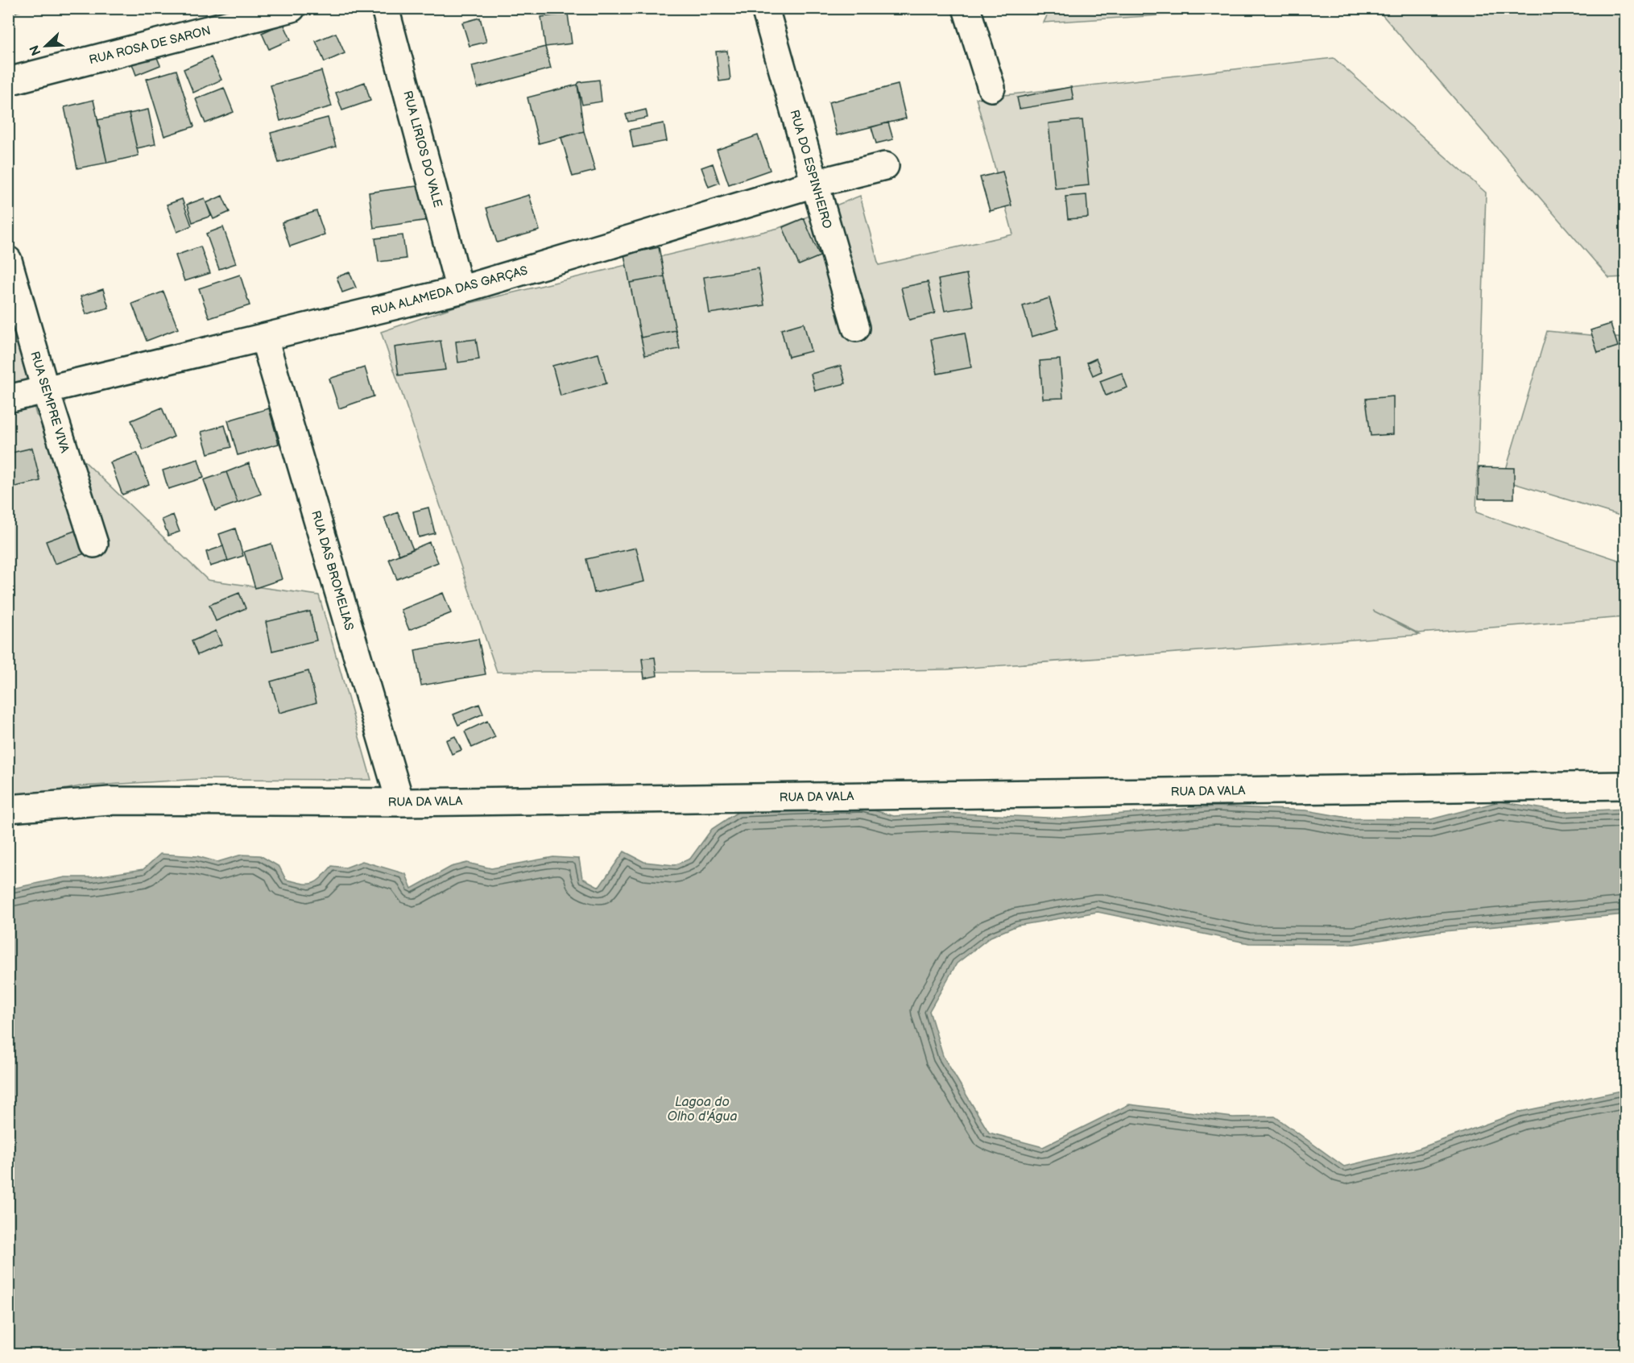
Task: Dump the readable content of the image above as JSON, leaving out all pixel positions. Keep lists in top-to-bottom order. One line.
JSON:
{"streets":{"street":["RUA ROSA DE SARON","RUA LIRIOS DO VALE","RUA DO ESPINHEIRO","RUA ALAMEDA DAS GARÇAS","RUA SEMPRE VIVA","RUA DAS BROMELIAS","RUA DA VALA"]},"crossings":[["RUA LIRIOS DO VALE","RUA ALAMEDA DAS GARÇAS"],["RUA DO ESPINHEIRO","RUA ALAMEDA DAS GARÇAS"],["RUA ALAMEDA DAS GARÇAS","RUA SEMPRE VIVA"],["RUA ALAMEDA DAS GARÇAS","RUA DAS BROMELIAS"],["RUA DAS BROMELIAS","RUA DA VALA"]],"water":["Lagoa do Olho d'Água"],"north":"bottom left"}
